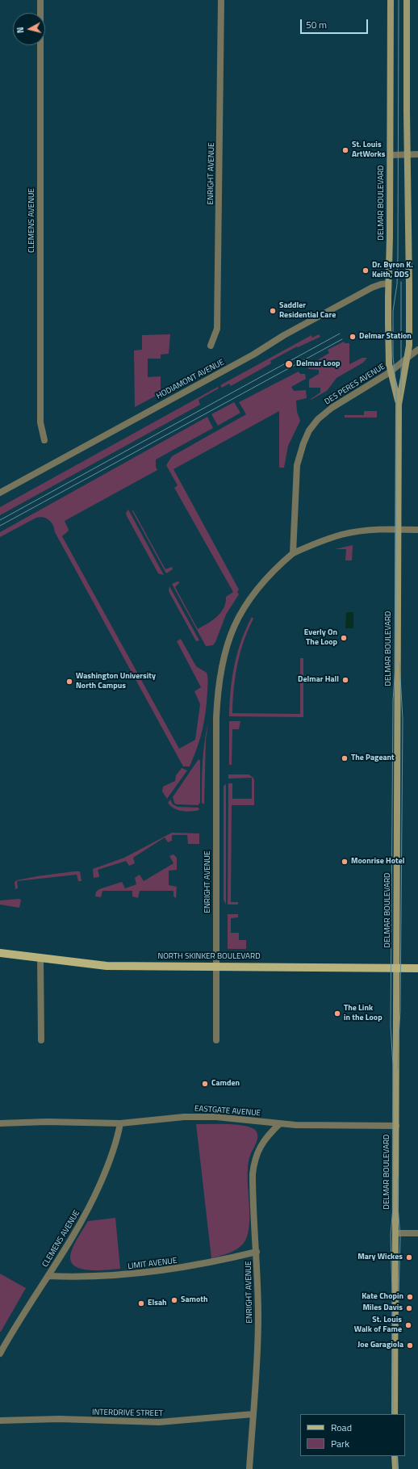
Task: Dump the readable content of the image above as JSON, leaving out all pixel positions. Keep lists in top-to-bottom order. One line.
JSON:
{"streets":{"main road":["DELMAR BOULEVARD","NORTH SKINKER BOULEVARD"],"street":["ENRIGHT AVENUE","CLEMENS AVENUE","HODIAMONT AVENUE","DES PERES AVENUE","EASTGATE AVENUE","LIMIT AVENUE","INTERDRIVE STREET"]},"crossings":[["ENRIGHT AVENUE","DES PERES AVENUE"],["ENRIGHT AVENUE","NORTH SKINKER BOULEVARD"],["ENRIGHT AVENUE","EASTGATE AVENUE"],["ENRIGHT AVENUE","LIMIT AVENUE"],["ENRIGHT AVENUE","INTERDRIVE STREET"],["DELMAR BOULEVARD","HODIAMONT AVENUE"],["DELMAR BOULEVARD","DES PERES AVENUE"],["DELMAR BOULEVARD","NORTH SKINKER BOULEVARD"],["DELMAR BOULEVARD","EASTGATE AVENUE"],["CLEMENS AVENUE","EASTGATE AVENUE"],["CLEMENS AVENUE","LIMIT AVENUE"]],"places":["St. Louis ArtWorks","Dr. Byron K. Keith, DDS","Saddler Residential Care","Delmar Station","Delmar Loop","Everly On The Loop","Delmar Hall","Washington University North Campus","The Pageant","Moonrise Hotel","The Link in the Loop","Camden","Mary Wickes","Kate Chopin","Samoth","Elsah","Miles Davis","St. Louis Walk of Fame","Joe Garagiola"],"legend":["Road","Park"],"scale_bar":"50 m","north":"left"}
